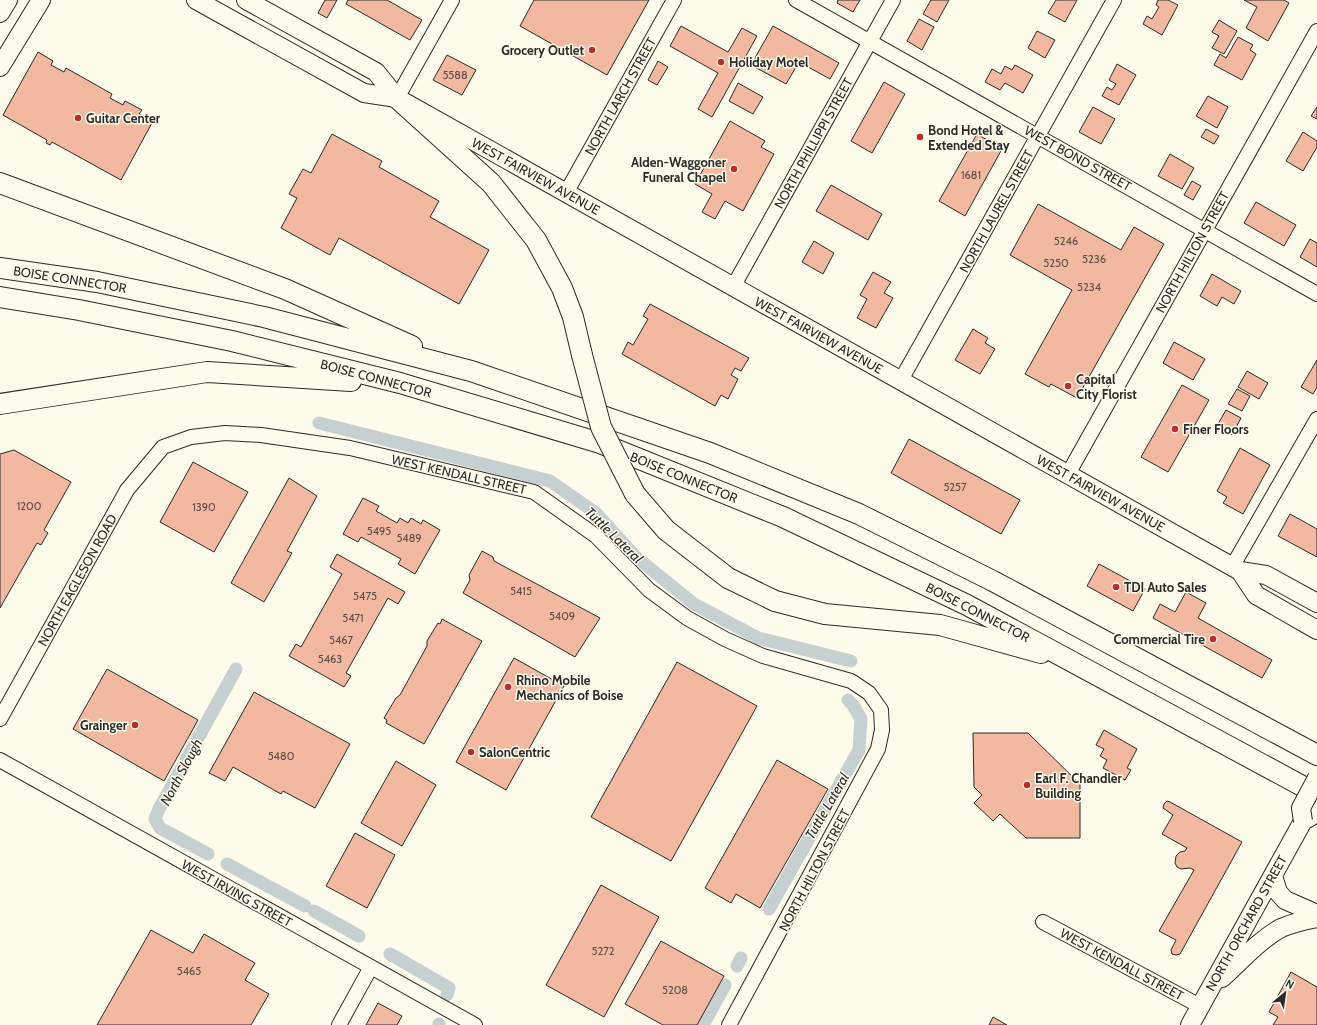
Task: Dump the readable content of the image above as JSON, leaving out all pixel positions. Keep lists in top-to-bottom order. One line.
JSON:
{"streets":{"highway":["BOISE CONNECTOR"],"main road":["WEST FAIRVIEW AVENUE","NORTH ORCHARD STREET"],"street":["NORTH LARCH STREET","NORTH PHILLIPPI STREET","WEST BOND STREET","NORTH LAUREL STREET","NORTH HILTON STREET","WEST KENDALL STREET","NORTH EAGLESON ROAD","WEST IRVING STREET"]},"crossings":[["NORTH LARCH STREET","WEST FAIRVIEW AVENUE"],["NORTH PHILLIPPI STREET","WEST BOND STREET"],["NORTH PHILLIPPI STREET","WEST FAIRVIEW AVENUE"],["WEST BOND STREET","NORTH LAUREL STREET"],["WEST BOND STREET","NORTH HILTON STREET"],["WEST FAIRVIEW AVENUE","NORTH LAUREL STREET"],["WEST FAIRVIEW AVENUE","NORTH HILTON STREET"],["NORTH HILTON STREET","WEST KENDALL STREET"],["WEST KENDALL STREET","NORTH EAGLESON ROAD"],["WEST KENDALL STREET","NORTH ORCHARD STREET"]],"water":["Tuttle Lateral","North Slough"],"places":["Grocery Outlet","Holiday Motel","Guitar Center","Bond Hotel & Extended Stay","Alden-Waggoner Funeral Chapel","Capital City Florist","Finer Floors","TDI Auto Sales","Commercial Tire","Rhino Mobile Mechanics of Boise","Grainger","SalonCentric","Earl F. Chandler Building"],"house_numbers":["5588","1681","5246","5236","5250","5234","5257","1200","1390","5495","5489","5415","5475","5409","5471","5467","5463","5480","5272","5465","5208"],"north":"top right"}
